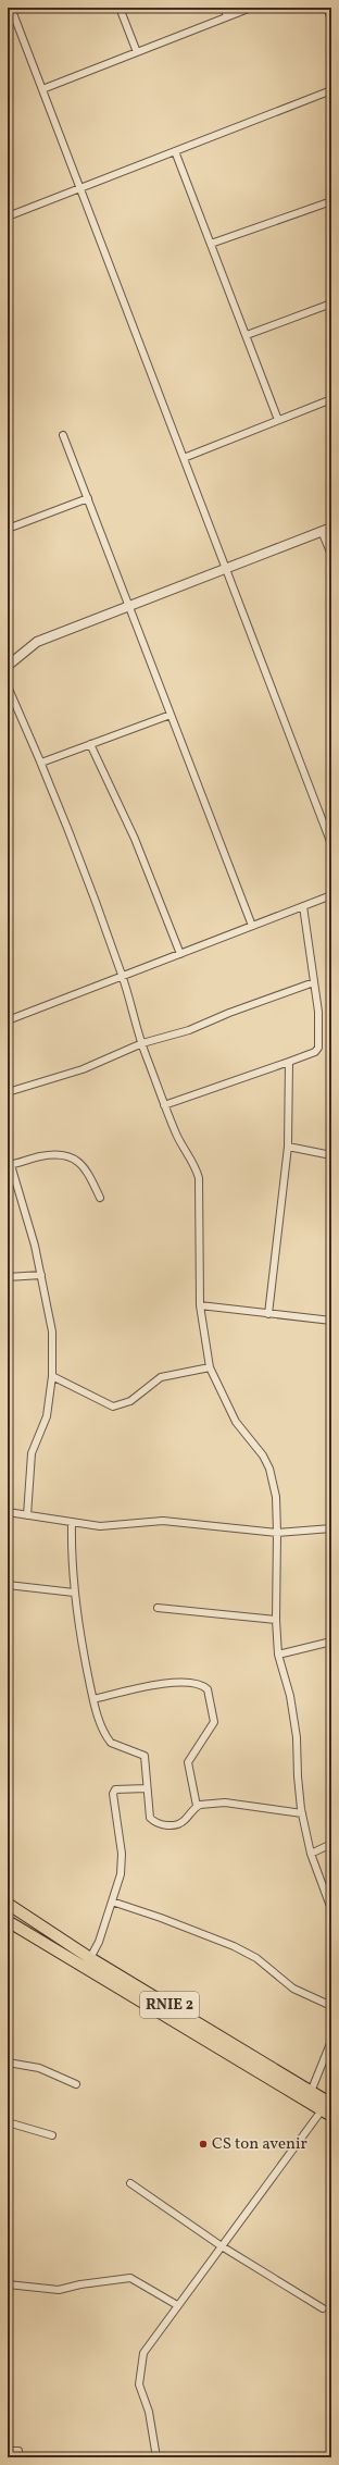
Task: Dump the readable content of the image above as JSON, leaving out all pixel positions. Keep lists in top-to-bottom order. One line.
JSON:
{"streets":{"highway":["RNIE 2"]},"places":["CS ton avenir"]}
